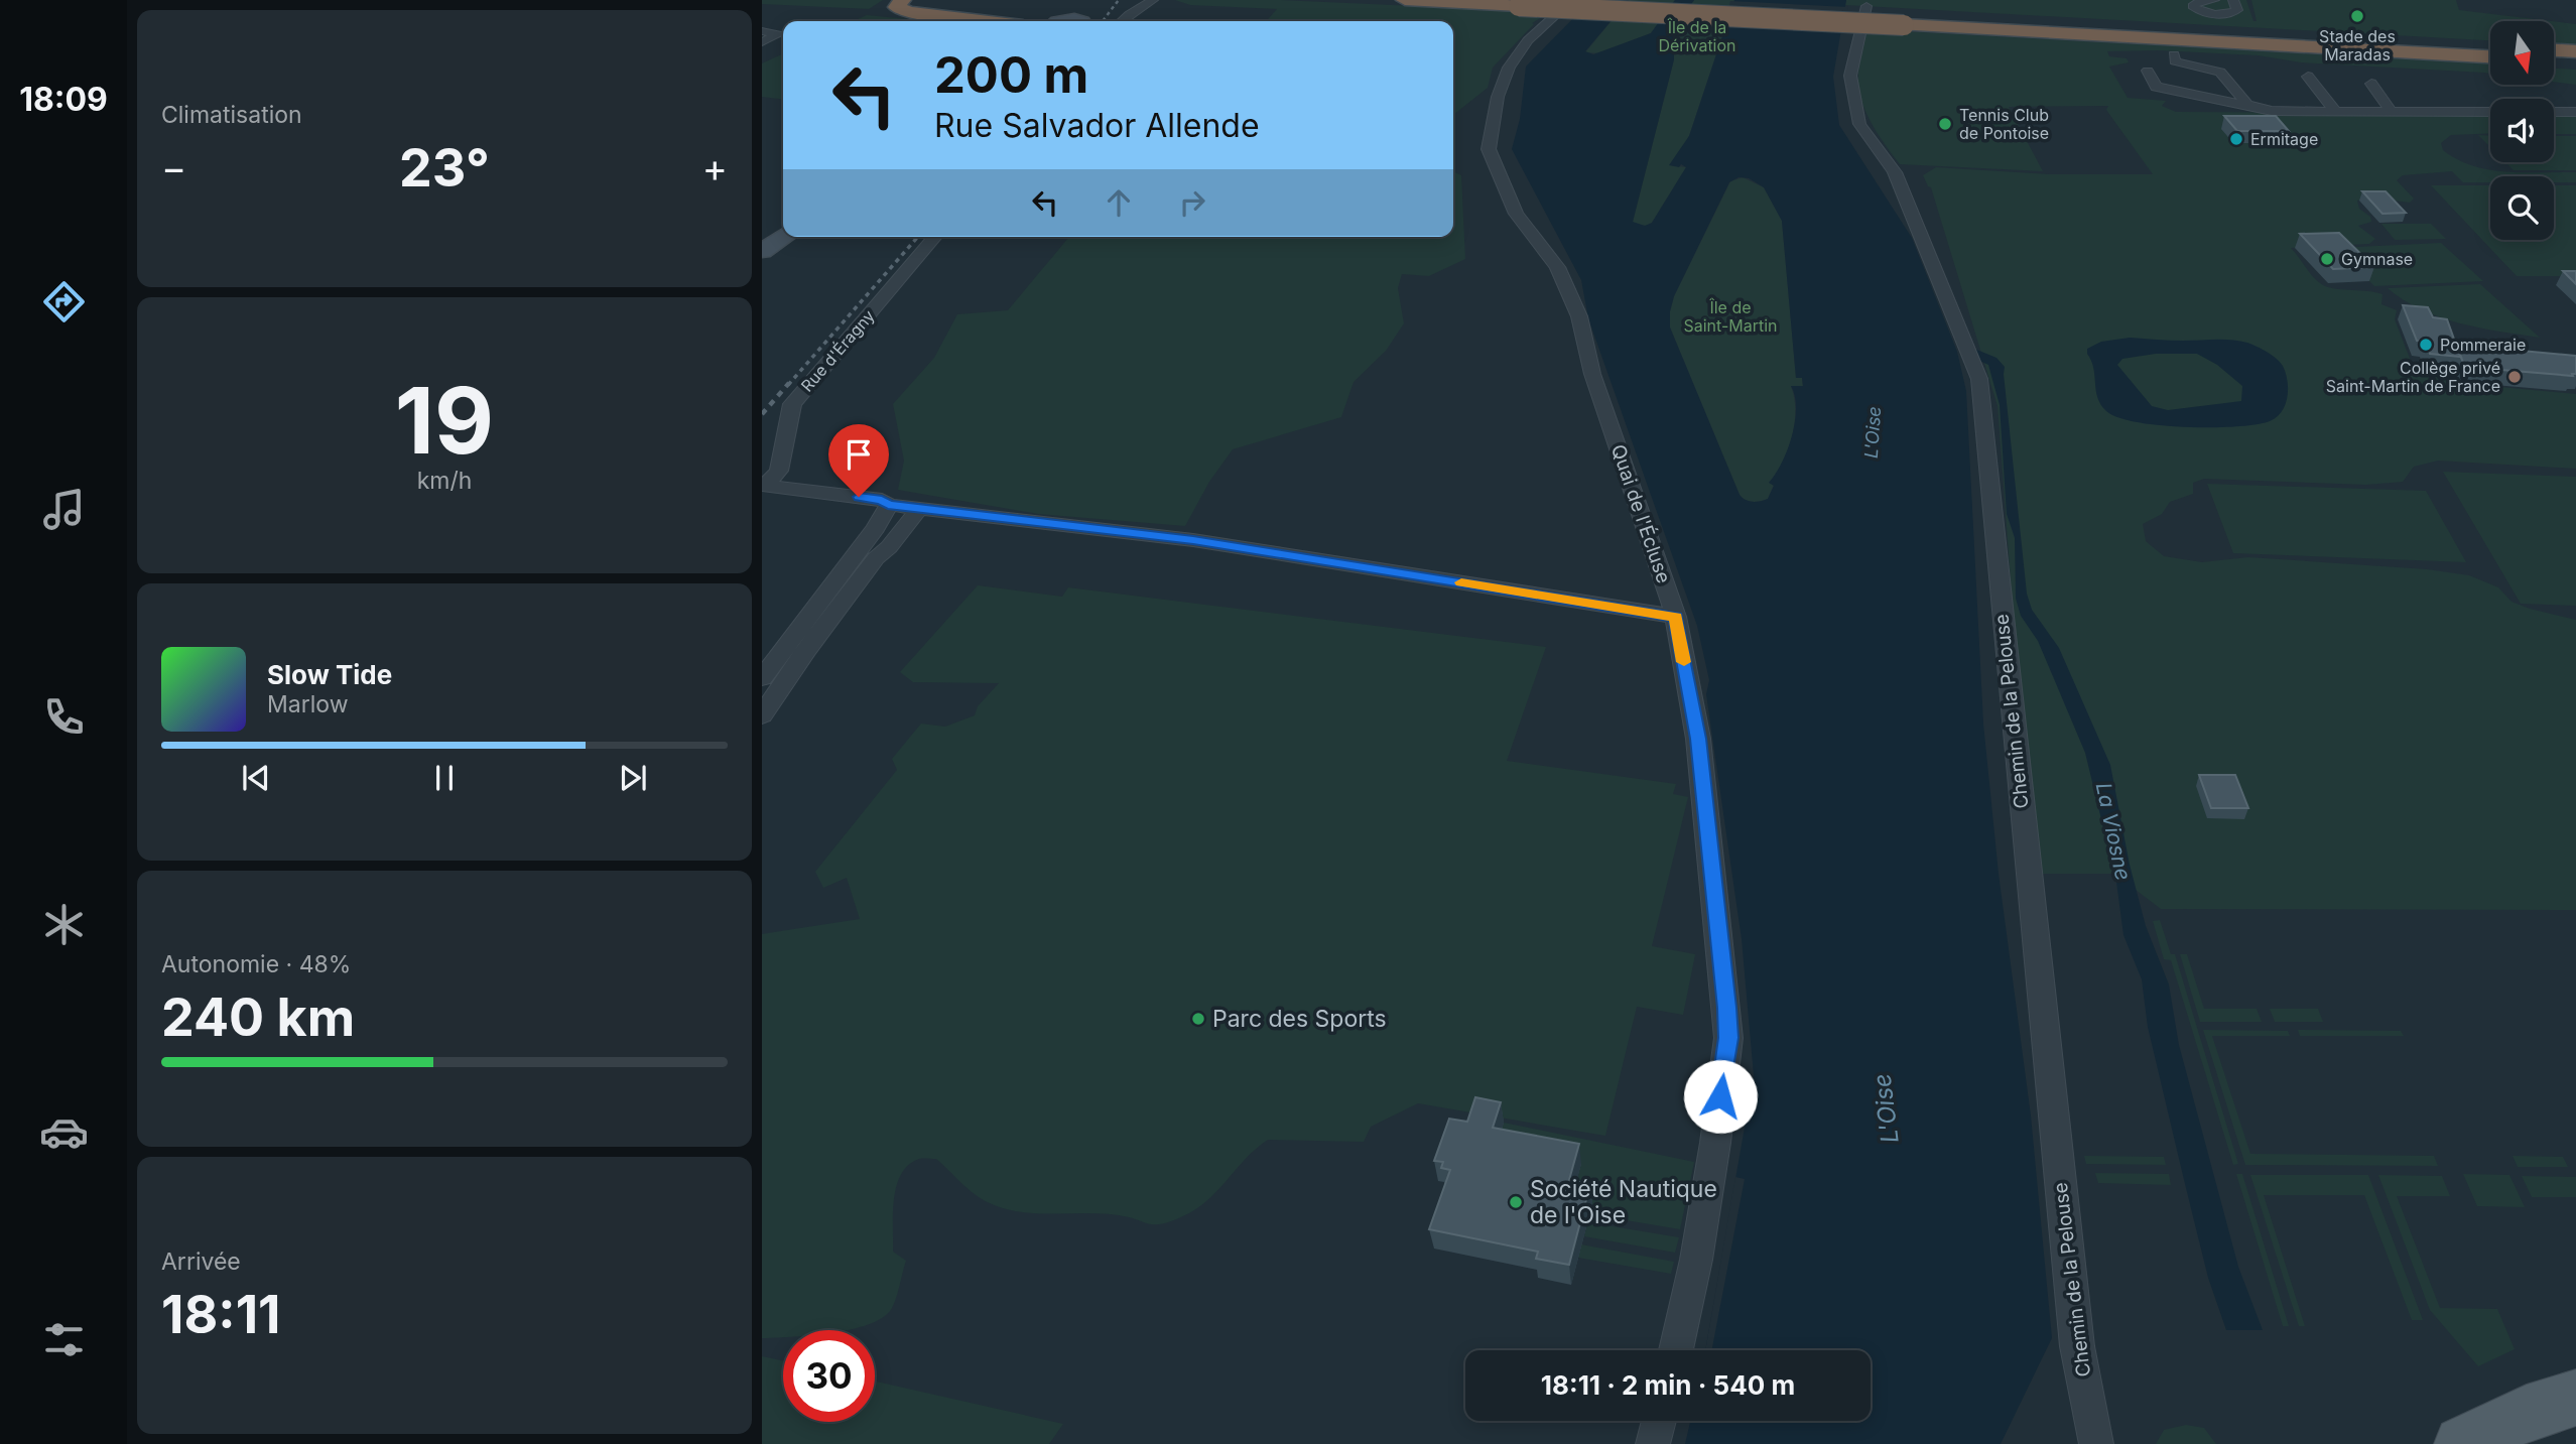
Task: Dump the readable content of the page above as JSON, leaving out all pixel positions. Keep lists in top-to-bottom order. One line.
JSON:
{"streets":{"street":["Rue d'Éragny","Quai de l'Écluse","Chemin de la Pelouse"]},"water":["L'Oise","La Viosne"],"parks":["Île de la Dérivation","Île de Saint-Martin"],"places":["Stade des Maradas","Tennis Club de Pontoise","Ermitage","Gymnase","Pommeraie","Collège privé Saint-Martin de France","Parc des Sports","Société Nautique de l'Oise"],"north":"bottom","page":{"tabs":"18:09","tile":["Climatisation",["19","km/h"],["Autonomie · 48%","240 km"],["Arrivée","18:11"]],"turn":["200 m","Rue Salvador Allende"],"heat":["−","23°","+"],"song":["Slow Tide","Marlow"],"limit":"30","trip":"18:11 · 2 min · 540 m"}}
